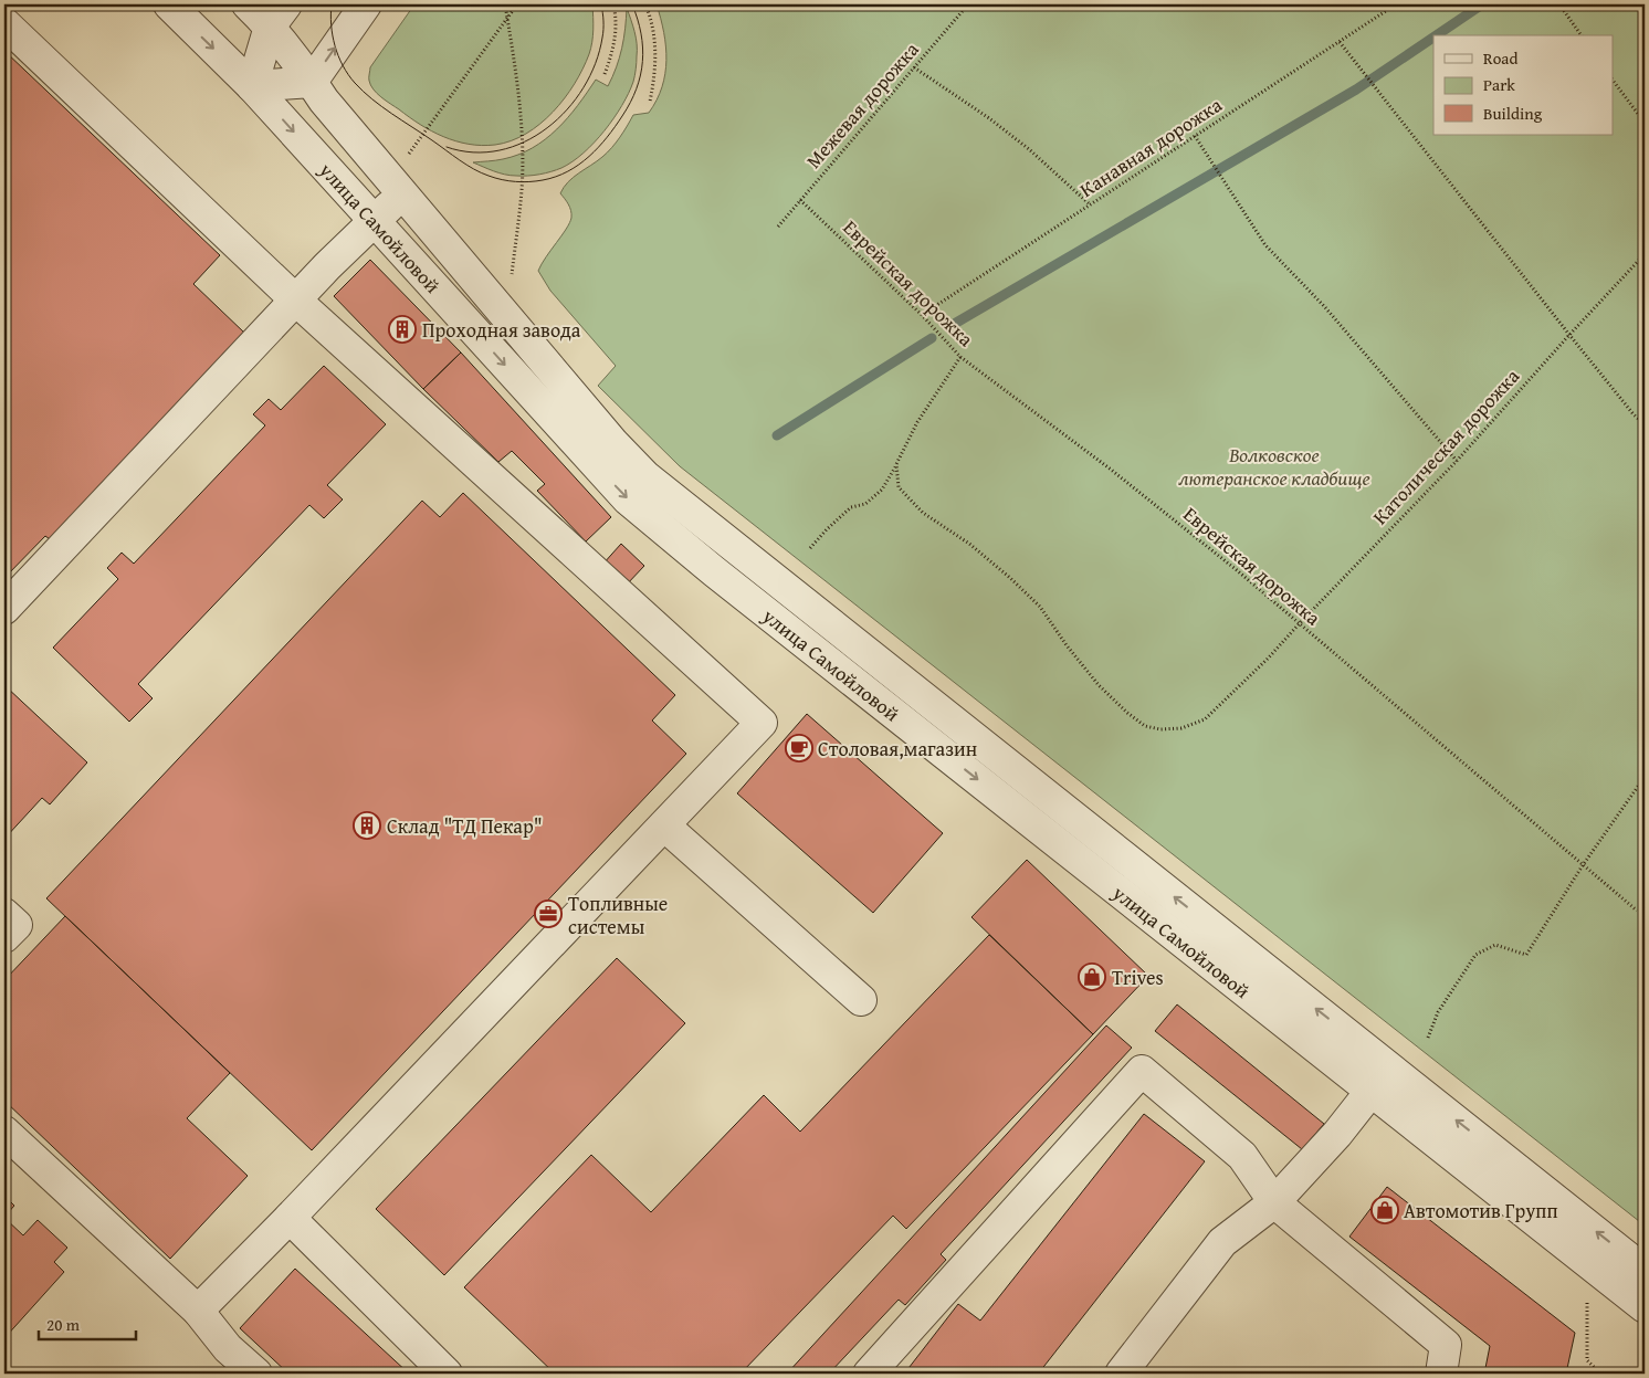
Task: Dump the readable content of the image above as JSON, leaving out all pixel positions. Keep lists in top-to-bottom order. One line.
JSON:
{"streets":{"street":["улица Самойловой"],"path":["Межевая дорожка","Канавная дорожка","Еврейская дорожка","Католическая дорожка"]},"crossings":[["Межевая дорожка","Еврейская дорожка"],["Канавная дорожка","Еврейская дорожка"],["Еврейская дорожка","Католическая дорожка"]],"parks":["Волковское лютеранское кладбище"],"places":{"building":["Проходная завода","Склад \"ТД Пекар\""],"cafe":["Столовая,магазин"],"office":["Топливные системы"],"shop":["Trives","Автомотив Групп"]},"legend":["Road","Park","Building"],"scale_bar":"20 m"}
